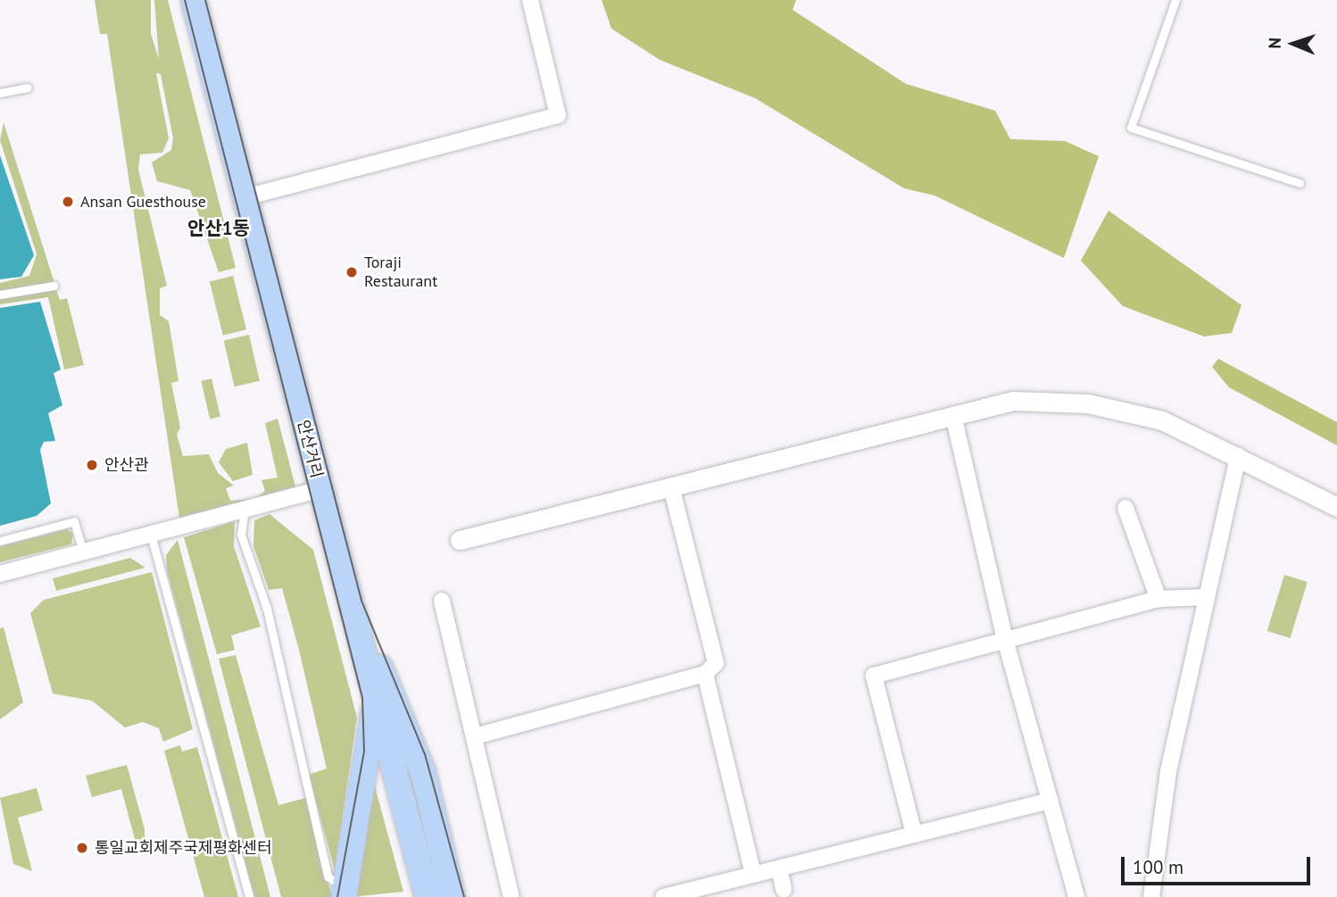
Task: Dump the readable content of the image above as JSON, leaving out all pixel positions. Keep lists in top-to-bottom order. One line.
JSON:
{"streets":{"main road":["안산거리"]},"districts":["안산1동"],"places":["Ansan Guesthouse","Toraji Restaurant","안산관","통일교회제주국제평화센터"],"scale_bar":"100 m","north":"left"}
